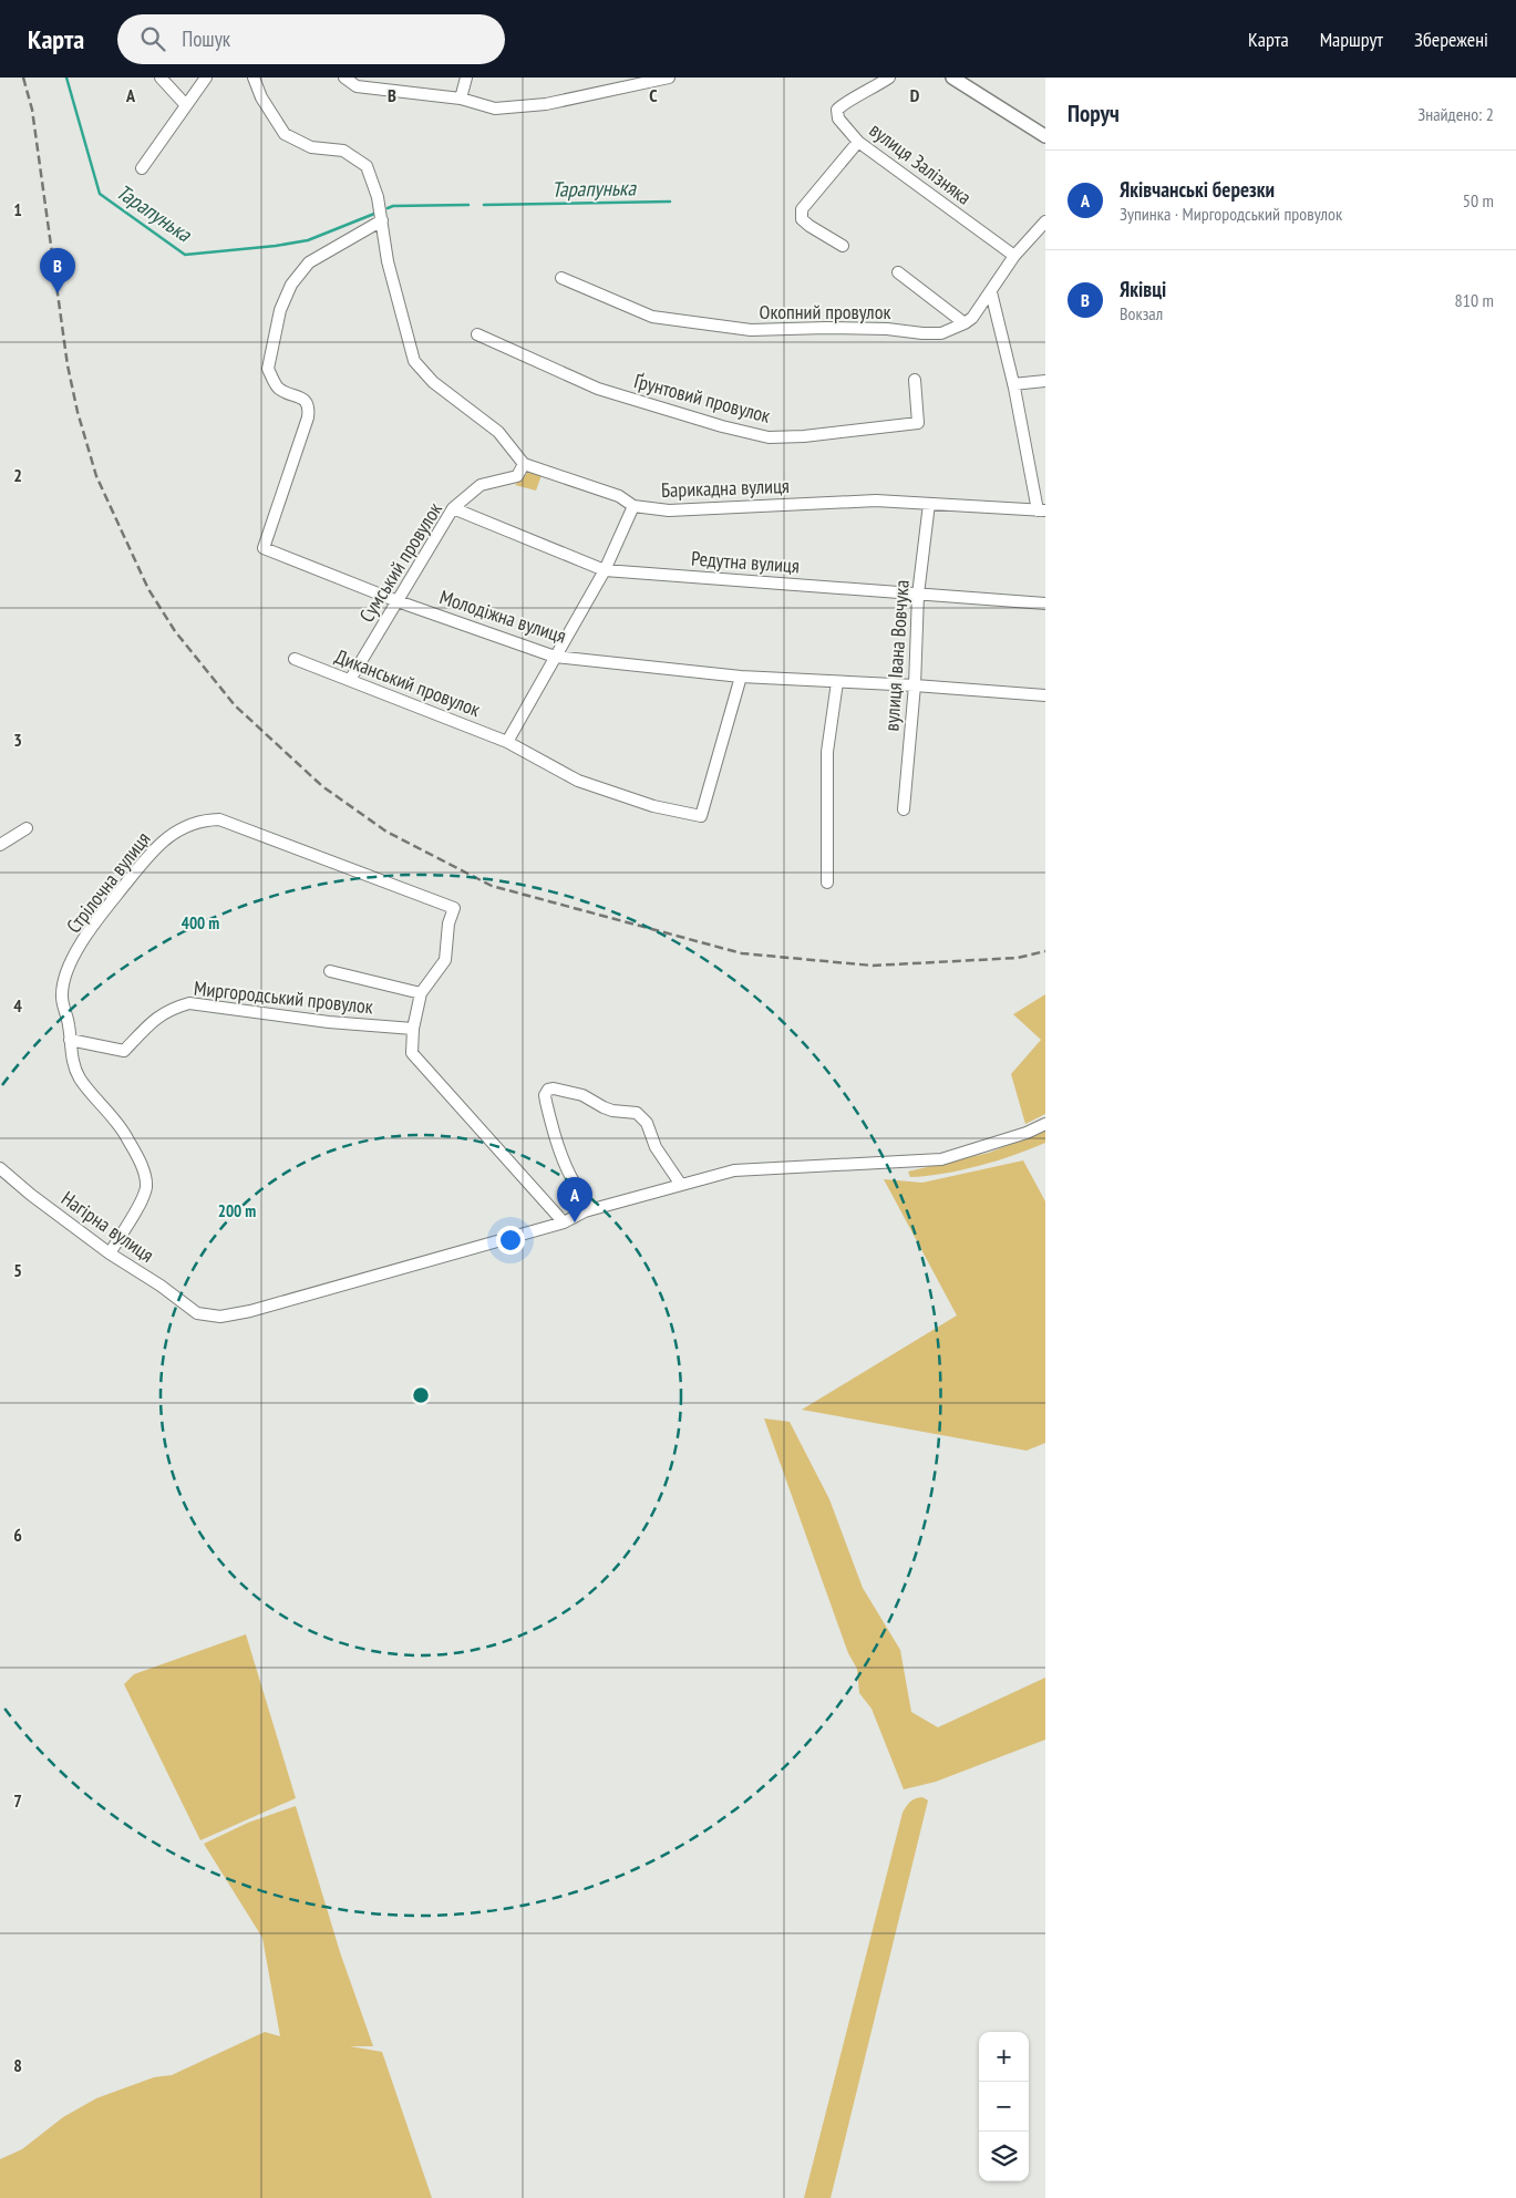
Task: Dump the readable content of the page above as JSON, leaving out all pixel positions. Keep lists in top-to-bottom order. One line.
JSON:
{"streets":{"street":["вулиця Залізняка","Окопний провулок","Ґрунтовий провулок","Барикадна вулиця","Сумський провулок","Редутна вулиця","Молодіжна вулиця","вулиця Івана Вовчука","Диканський провулок","Стрілочна вулиця","Миргородський провулок","Нагірна вулиця"]},"crossings":[["вулиця Залізняка","Окопний провулок"],["Барикадна вулиця","Сумський провулок"],["Барикадна вулиця","вулиця Івана Вовчука"],["Сумський провулок","Редутна вулиця"],["Сумський провулок","Молодіжна вулиця"],["Сумський провулок","Диканський провулок"],["Редутна вулиця","вулиця Івана Вовчука"],["Молодіжна вулиця","вулиця Івана Вовчука"],["Стрілочна вулиця","Миргородський провулок"],["Стрілочна вулиця","Нагірна вулиця"]],"water":["Тарапунька"],"page":{"header":"Карта","search":"Пошук","nav":["Карта","Маршрут","Збережені"],"heading":["Поруч","Знайдено: 2"],"list":[{"mark":"A","name":"Яківчанські березки","note":"Зупинка · Миргородський провулок","value":"50 m"},{"mark":"B","name":"Яківці","note":"Вокзал","value":"810 m"}],"pins":["B","A"],"map_buttons":["+","−"]},"grid":{"columns":["A","B","C","D"],"rows":["1","2","3","4","5","6","7","8"]},"rings":["400 m","200 m"]}
